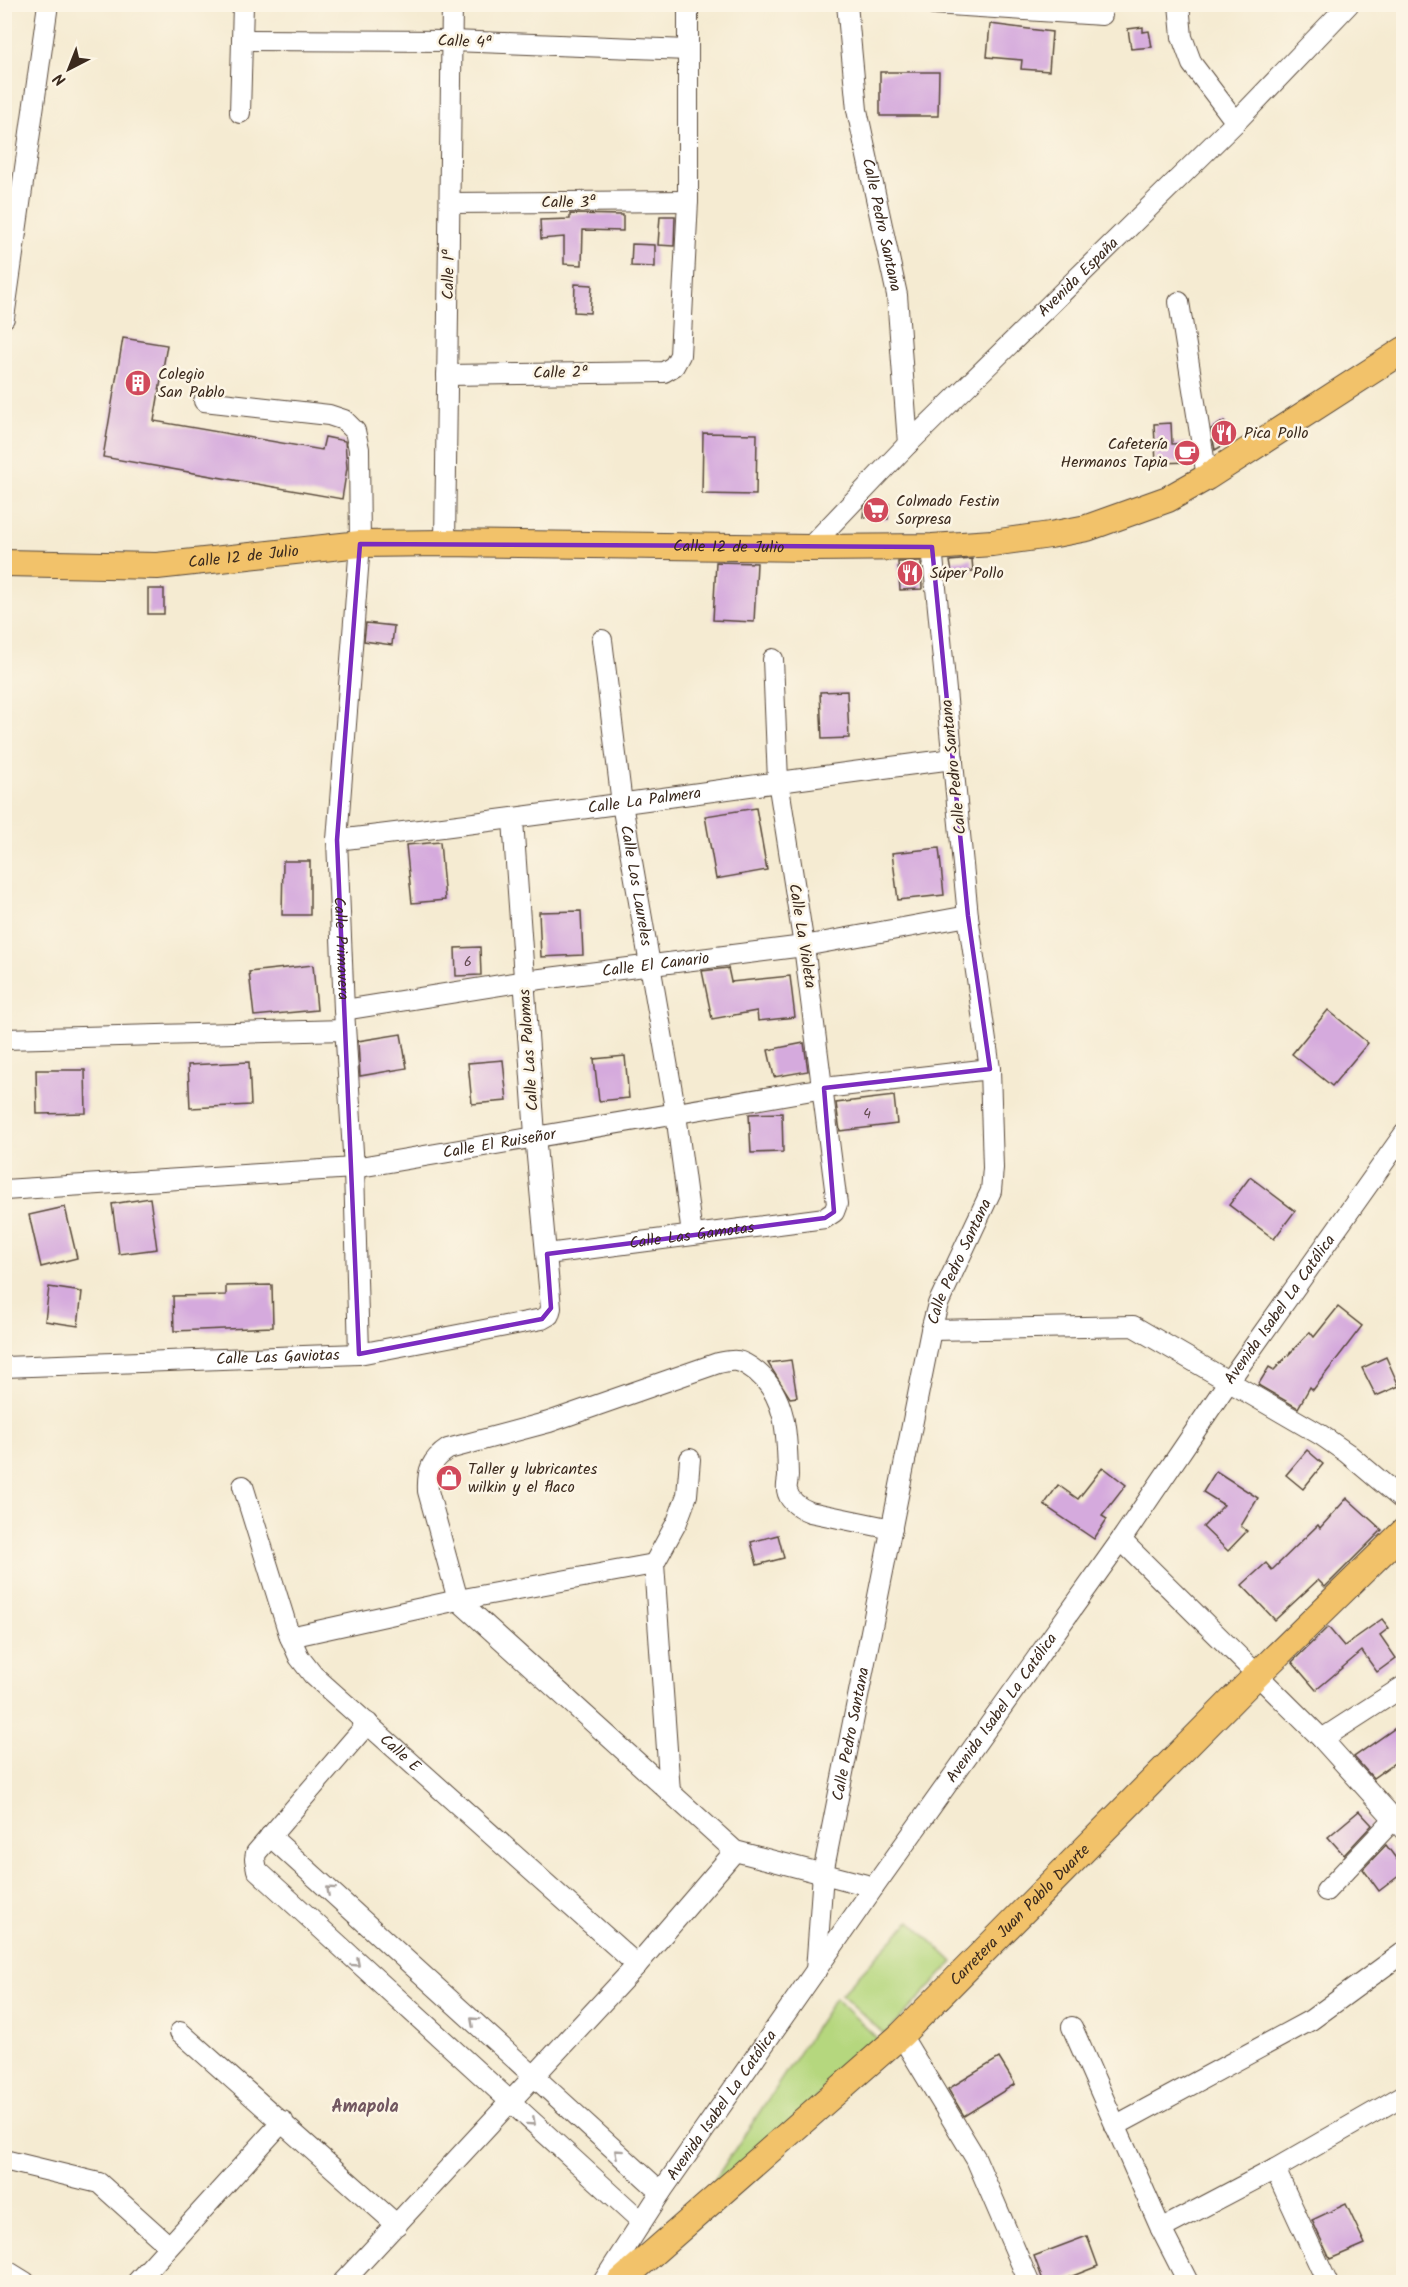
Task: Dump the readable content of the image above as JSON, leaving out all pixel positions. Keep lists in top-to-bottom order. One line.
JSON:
{"streets":{"main road":["Calle 12 de Julio","Carretera Juan Pablo Duarte"],"street":["Calle 4ª","Calle 3ª","Calle Pedro Santana","Calle 1ª","Avenida España","Calle 2ª","Calle La Palmera","Calle Los Laureles","Calle La Violeta","Calle Primavera","Calle El Canario","Calle Las Palomas","Calle El Ruiseñor","Calle Las Gamotas","Avenida Isabel La Católica","Calle Las Gaviotas","Calle E"]},"crossings":[["Calle 4ª","Calle 1ª"],["Calle 3ª","Calle 1ª"],["Calle 3ª","Calle 2ª"],["Calle Pedro Santana","Avenida España"],["Calle Pedro Santana","Calle 12 de Julio"],["Calle Pedro Santana","Calle La Palmera"],["Calle Pedro Santana","Calle El Canario"],["Calle Pedro Santana","Calle El Ruiseñor"],["Calle Pedro Santana","Avenida Isabel La Católica"],["Calle 1ª","Calle 2ª"],["Calle 1ª","Calle 12 de Julio"],["Avenida España","Calle 12 de Julio"],["Calle 12 de Julio","Calle Primavera"],["Calle La Palmera","Calle Los Laureles"],["Calle La Palmera","Calle La Violeta"],["Calle La Palmera","Calle Primavera"],["Calle La Palmera","Calle Las Palomas"],["Calle Los Laureles","Calle El Canario"],["Calle Los Laureles","Calle El Ruiseñor"],["Calle Los Laureles","Calle Las Gamotas"],["Calle La Violeta","Calle El Canario"],["Calle La Violeta","Calle El Ruiseñor"],["Calle La Violeta","Calle Las Gamotas"],["Calle Primavera","Calle El Canario"],["Calle Primavera","Calle El Ruiseñor"],["Calle Primavera","Calle Las Gaviotas"],["Calle El Canario","Calle Las Palomas"],["Calle Las Palomas","Calle El Ruiseñor"],["Calle Las Palomas","Calle Las Gamotas"],["Calle Las Palomas","Calle Las Gaviotas"]],"districts":["Amapola"],"places":{"building":["Colegio San Pablo"],"restaurant":["Pica Pollo","Súper Pollo"],"cafe":["Cafetería Hermanos Tapia"],"supermarket":["Colmado Festin Sorpresa"],"shop":["Taller y lubricantes wilkin y el flaco"]},"house_numbers":["6","4"],"north":"bottom left"}
